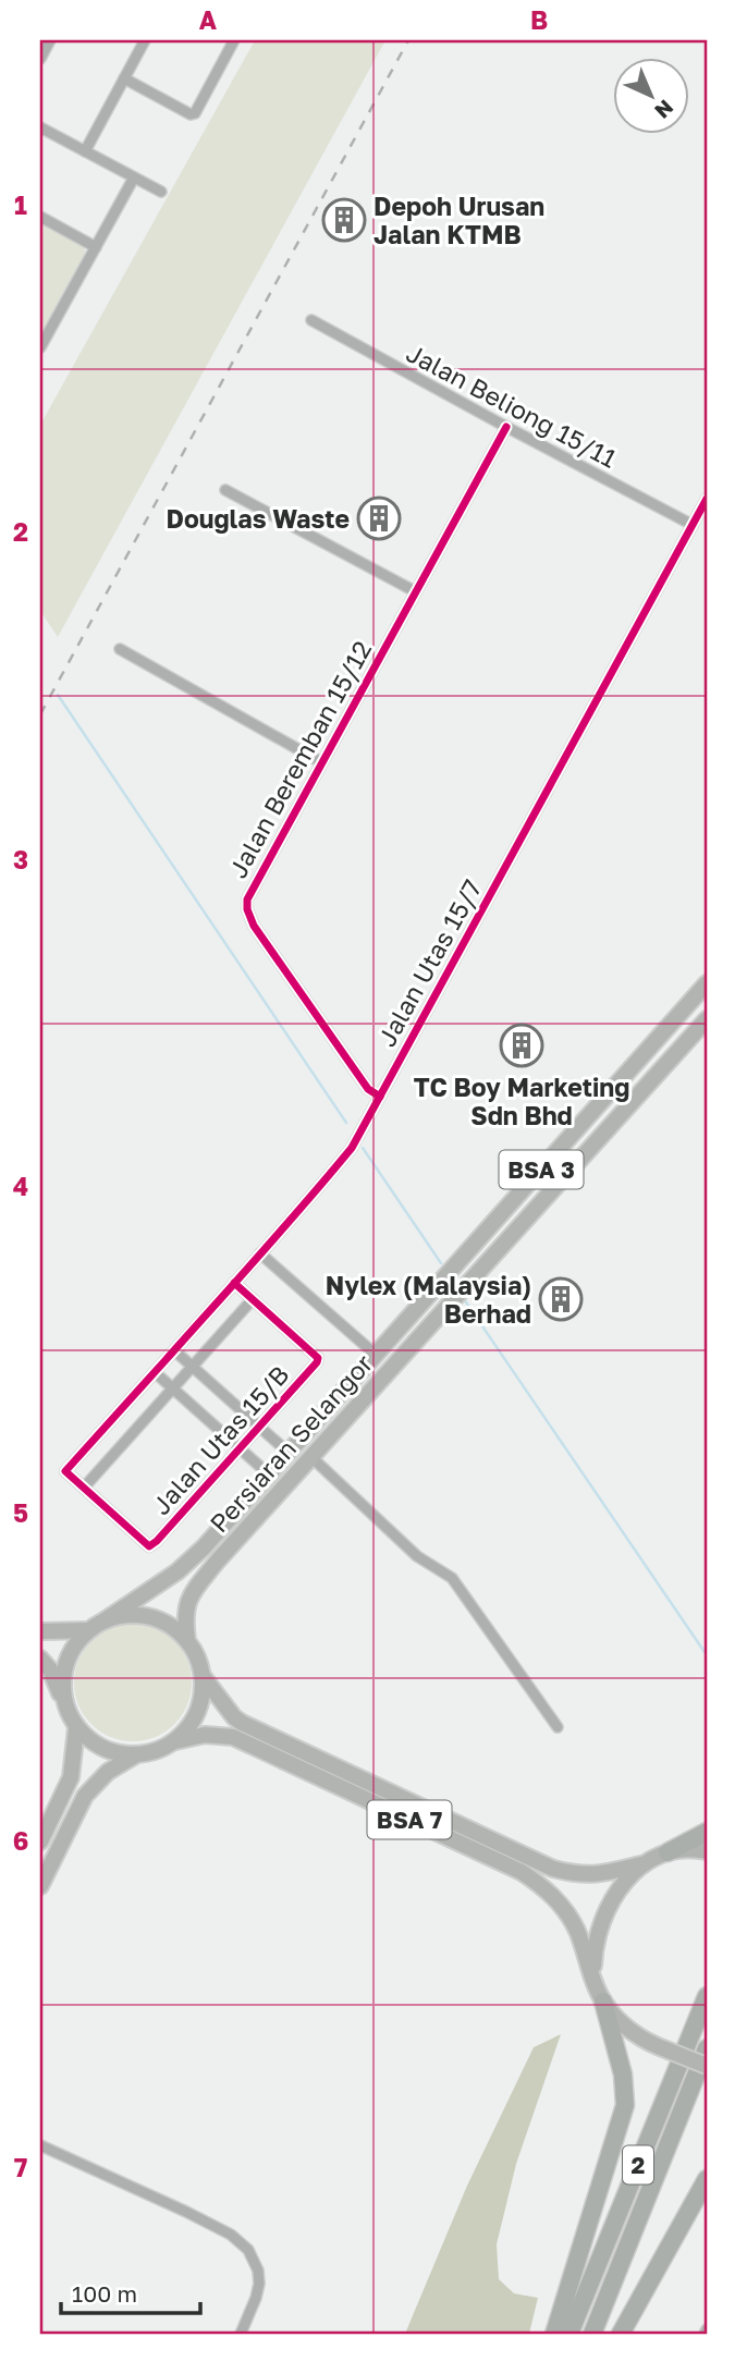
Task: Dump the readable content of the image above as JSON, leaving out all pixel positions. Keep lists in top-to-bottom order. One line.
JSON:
{"streets":{"highway":["2"],"main road":["BSA 3","Persiaran Selangor","BSA 7"],"street":["Jalan Beliong 15/11","Jalan Beremban 15/12","Jalan Utas 15/7","Jalan Utas 15/B"]},"crossings":[["Jalan Beliong 15/11","Jalan Beremban 15/12"],["Jalan Beliong 15/11","Jalan Utas 15/7"],["Jalan Beremban 15/12","Jalan Utas 15/7"],["Jalan Utas 15/7","Jalan Utas 15/B"],["Persiaran Selangor","BSA 7"]],"places":{"building":["Depoh Urusan Jalan KTMB","Douglas Waste","TC Boy Marketing Sdn Bhd","Nylex (Malaysia) Berhad"]},"scale_bar":"100 m","north":"bottom right","grid":{"columns":["A","B"],"rows":["1","2","3","4","5","6","7"]}}
